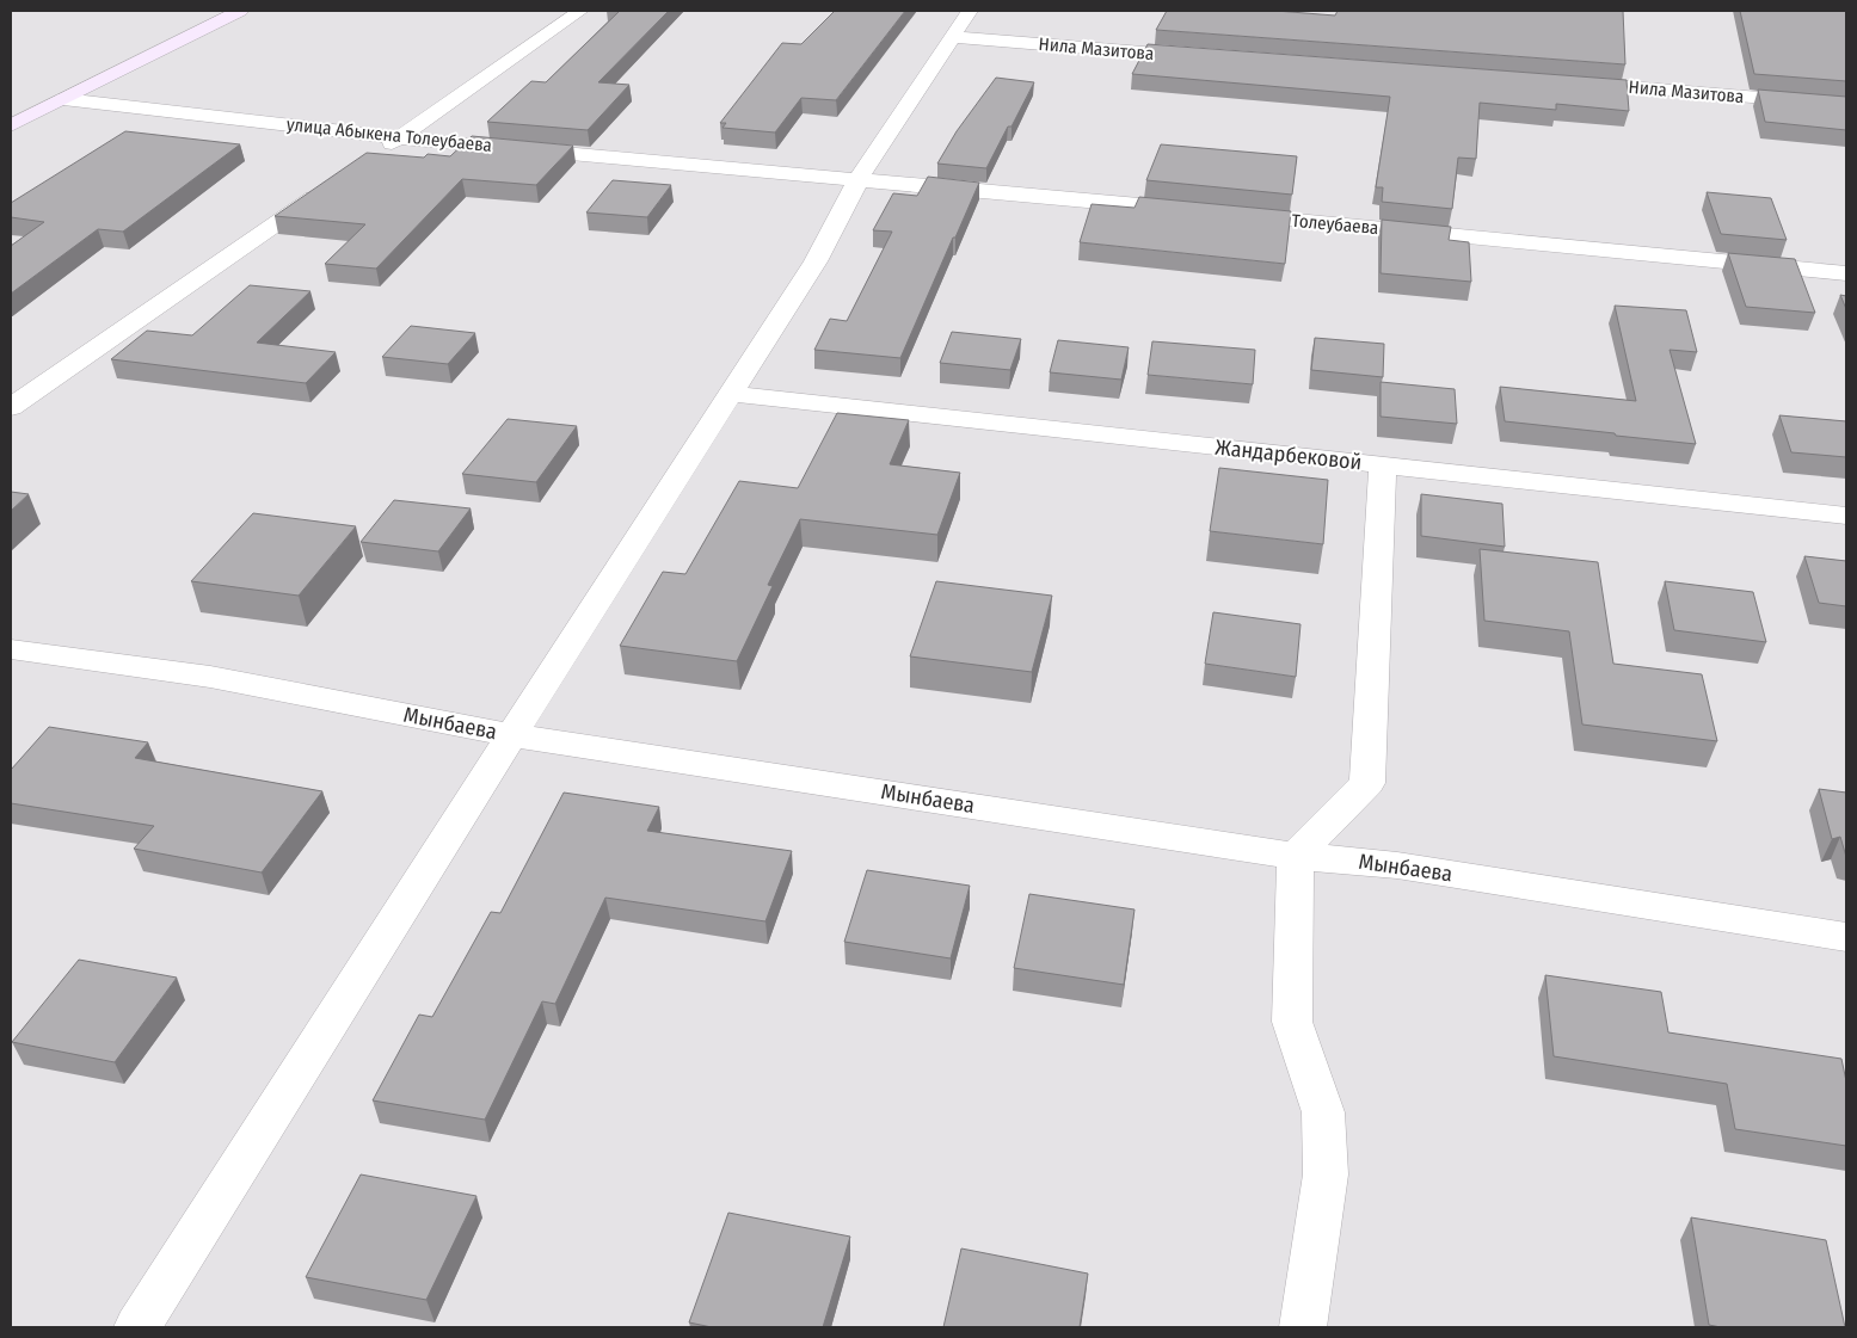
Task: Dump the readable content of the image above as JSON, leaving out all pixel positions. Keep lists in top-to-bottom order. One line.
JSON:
{"streets":{"street":["Нила Мазитова","улица Абыкена Толеубаева","Толеубаева","Жандарбековой","Мынбаева"]}}
